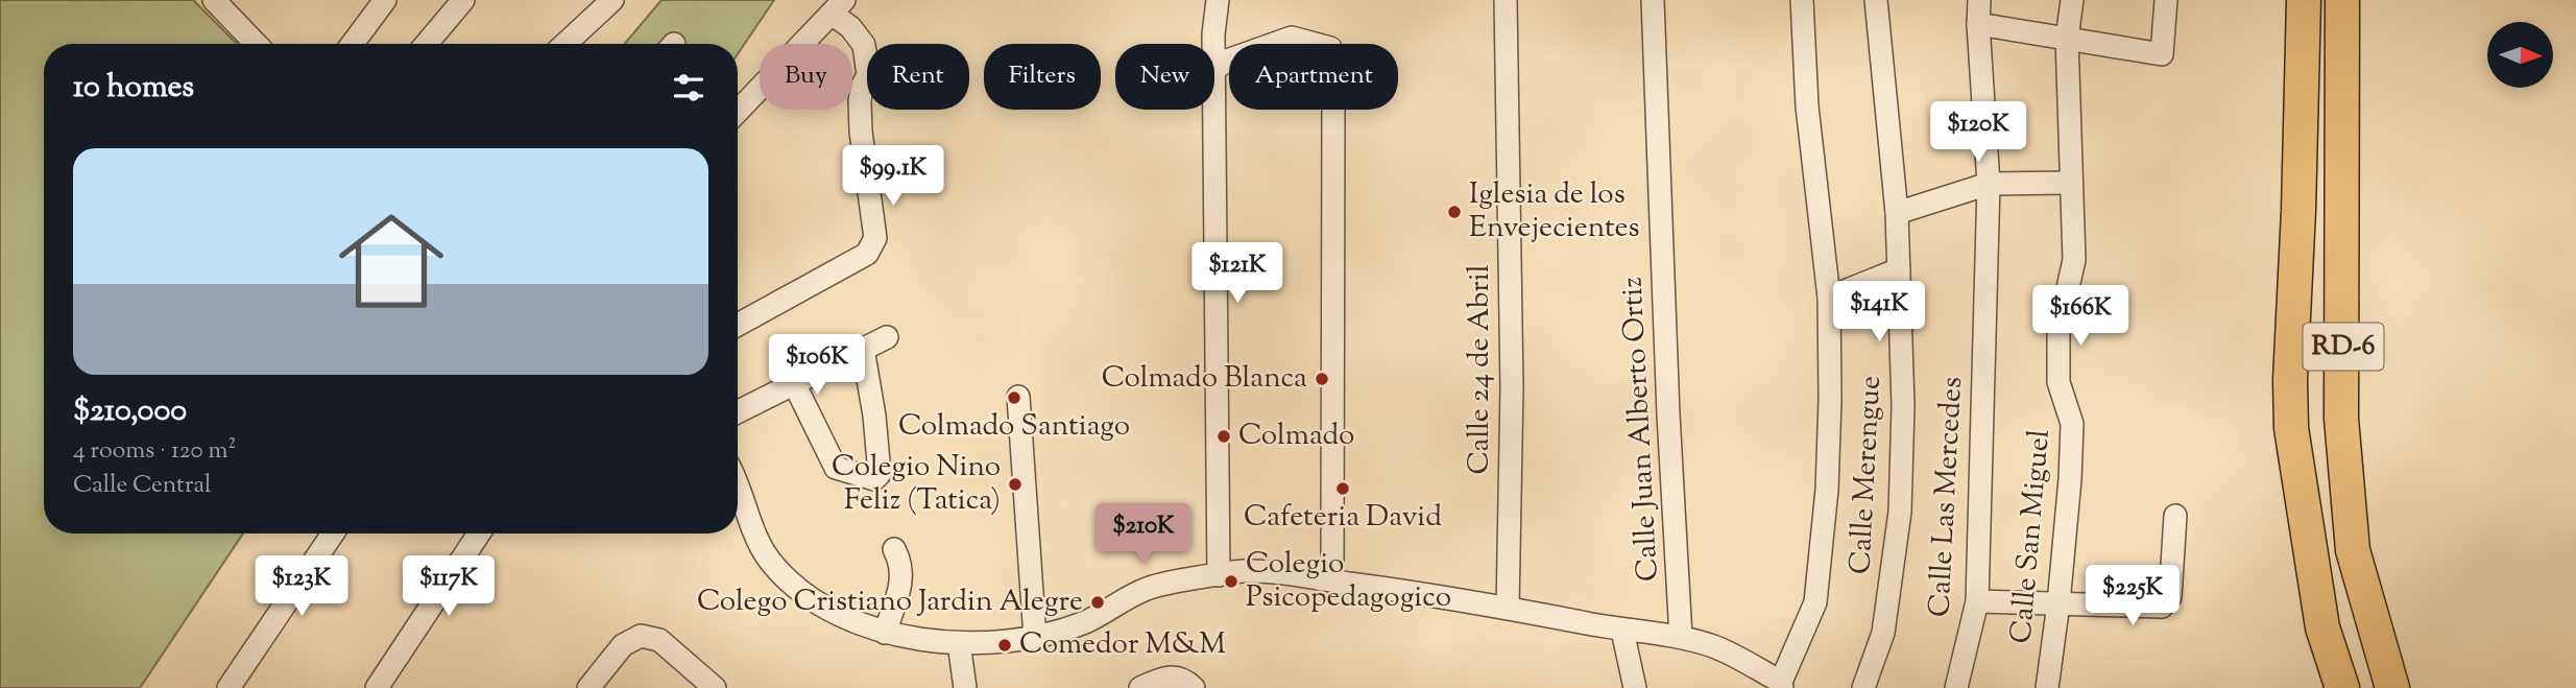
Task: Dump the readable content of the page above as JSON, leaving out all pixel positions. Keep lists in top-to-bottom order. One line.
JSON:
{"streets":{"highway":["RD-6"],"street":["Calle 24 de Abril","Calle Juan Alberto Ortiz","Calle Merengue","Calle Las Mercedes","Calle San Miguel"]},"places":["Iglesia de los Envejecientes","Colmado Blanca","Colmado Santiago","Colmado","Colegio Nino Feliz (Tatica)","Cafeteria David","Colegio Psicopedagogico","Colego Cristiano Jardin Alegre","Comedor M&M"],"north":"right","page":{"chip":["Buy","Rent","Filters","New","Apartment"],"heading":"10 homes","price":["$120K","$99.1K","$121K","$141K","$166K","$106K","$210K","$123K","$117K","$225K"],"list":[{"name":"$210,000","note":"4 rooms · 120 m² · Calle Central"}]}}
